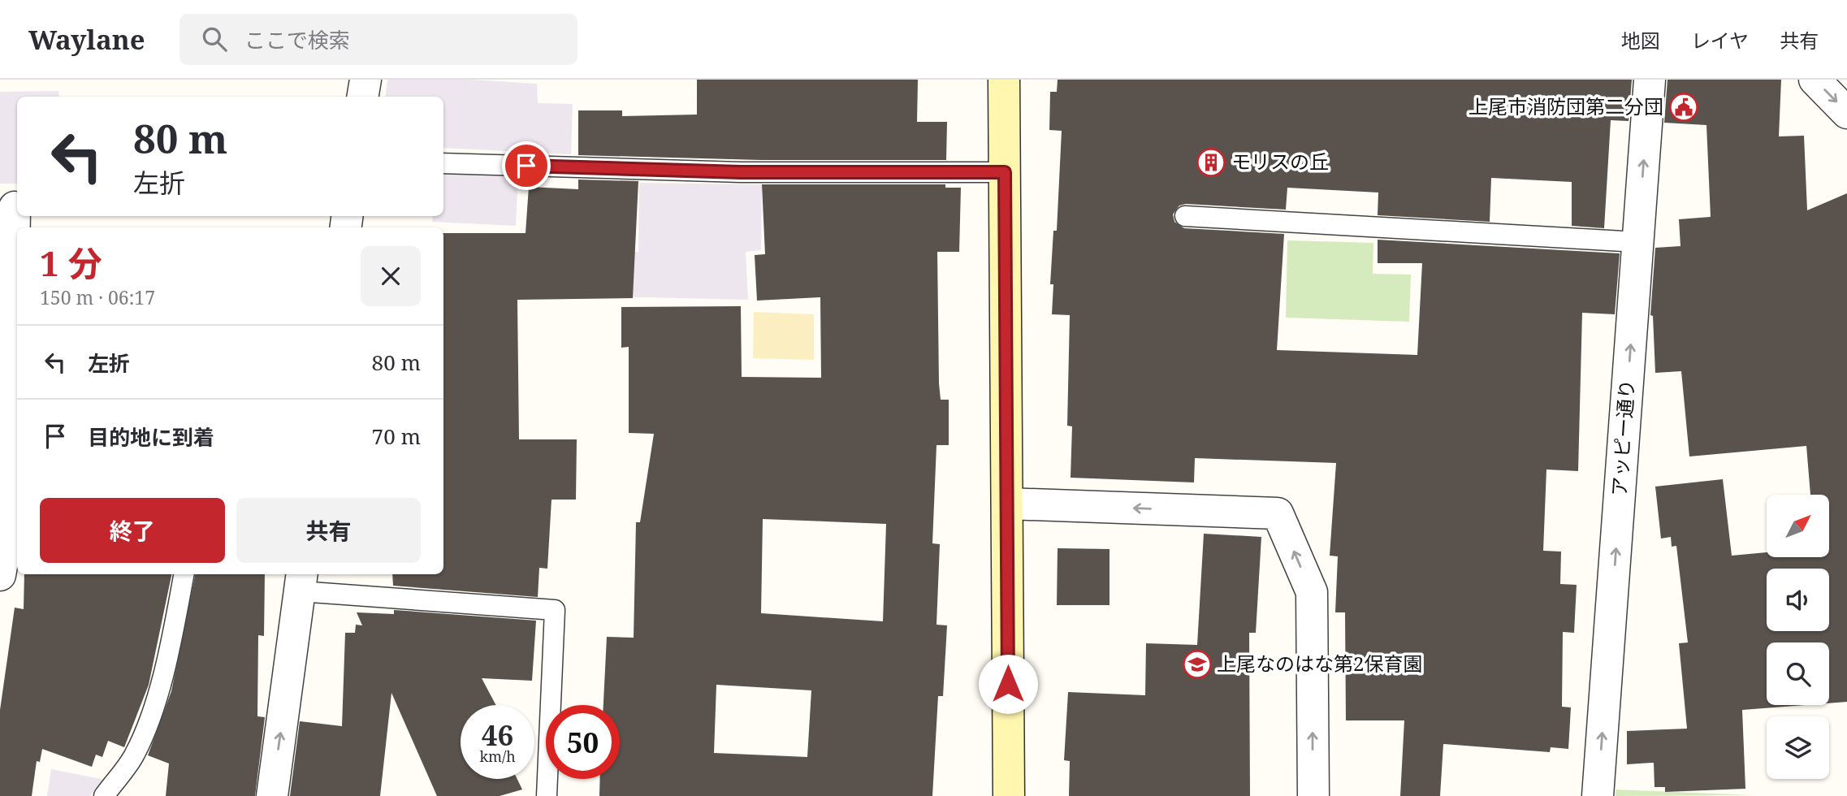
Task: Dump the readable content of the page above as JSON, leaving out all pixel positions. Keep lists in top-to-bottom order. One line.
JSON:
{"streets":{"street":["アッピー通り"]},"one_way":["アッピー通り"],"places":{"public building":["上尾市消防団第二分団"],"building":["モリスの丘"],"school or university":["上尾なのはな第2保育園"]},"north":"top right","page":{"header":"Waylane","search":"ここで検索","nav":["地図","レイヤ","共有"],"turn":["80 m","左折"],"heading":["1 分","150 m · 06:17"],"list":[{"name":"左折","value":"80 m"},{"name":"目的地に到着","value":"70 m"}],"buttons":["終了","共有"],"speed":"46 km/h","limit":"50"}}
